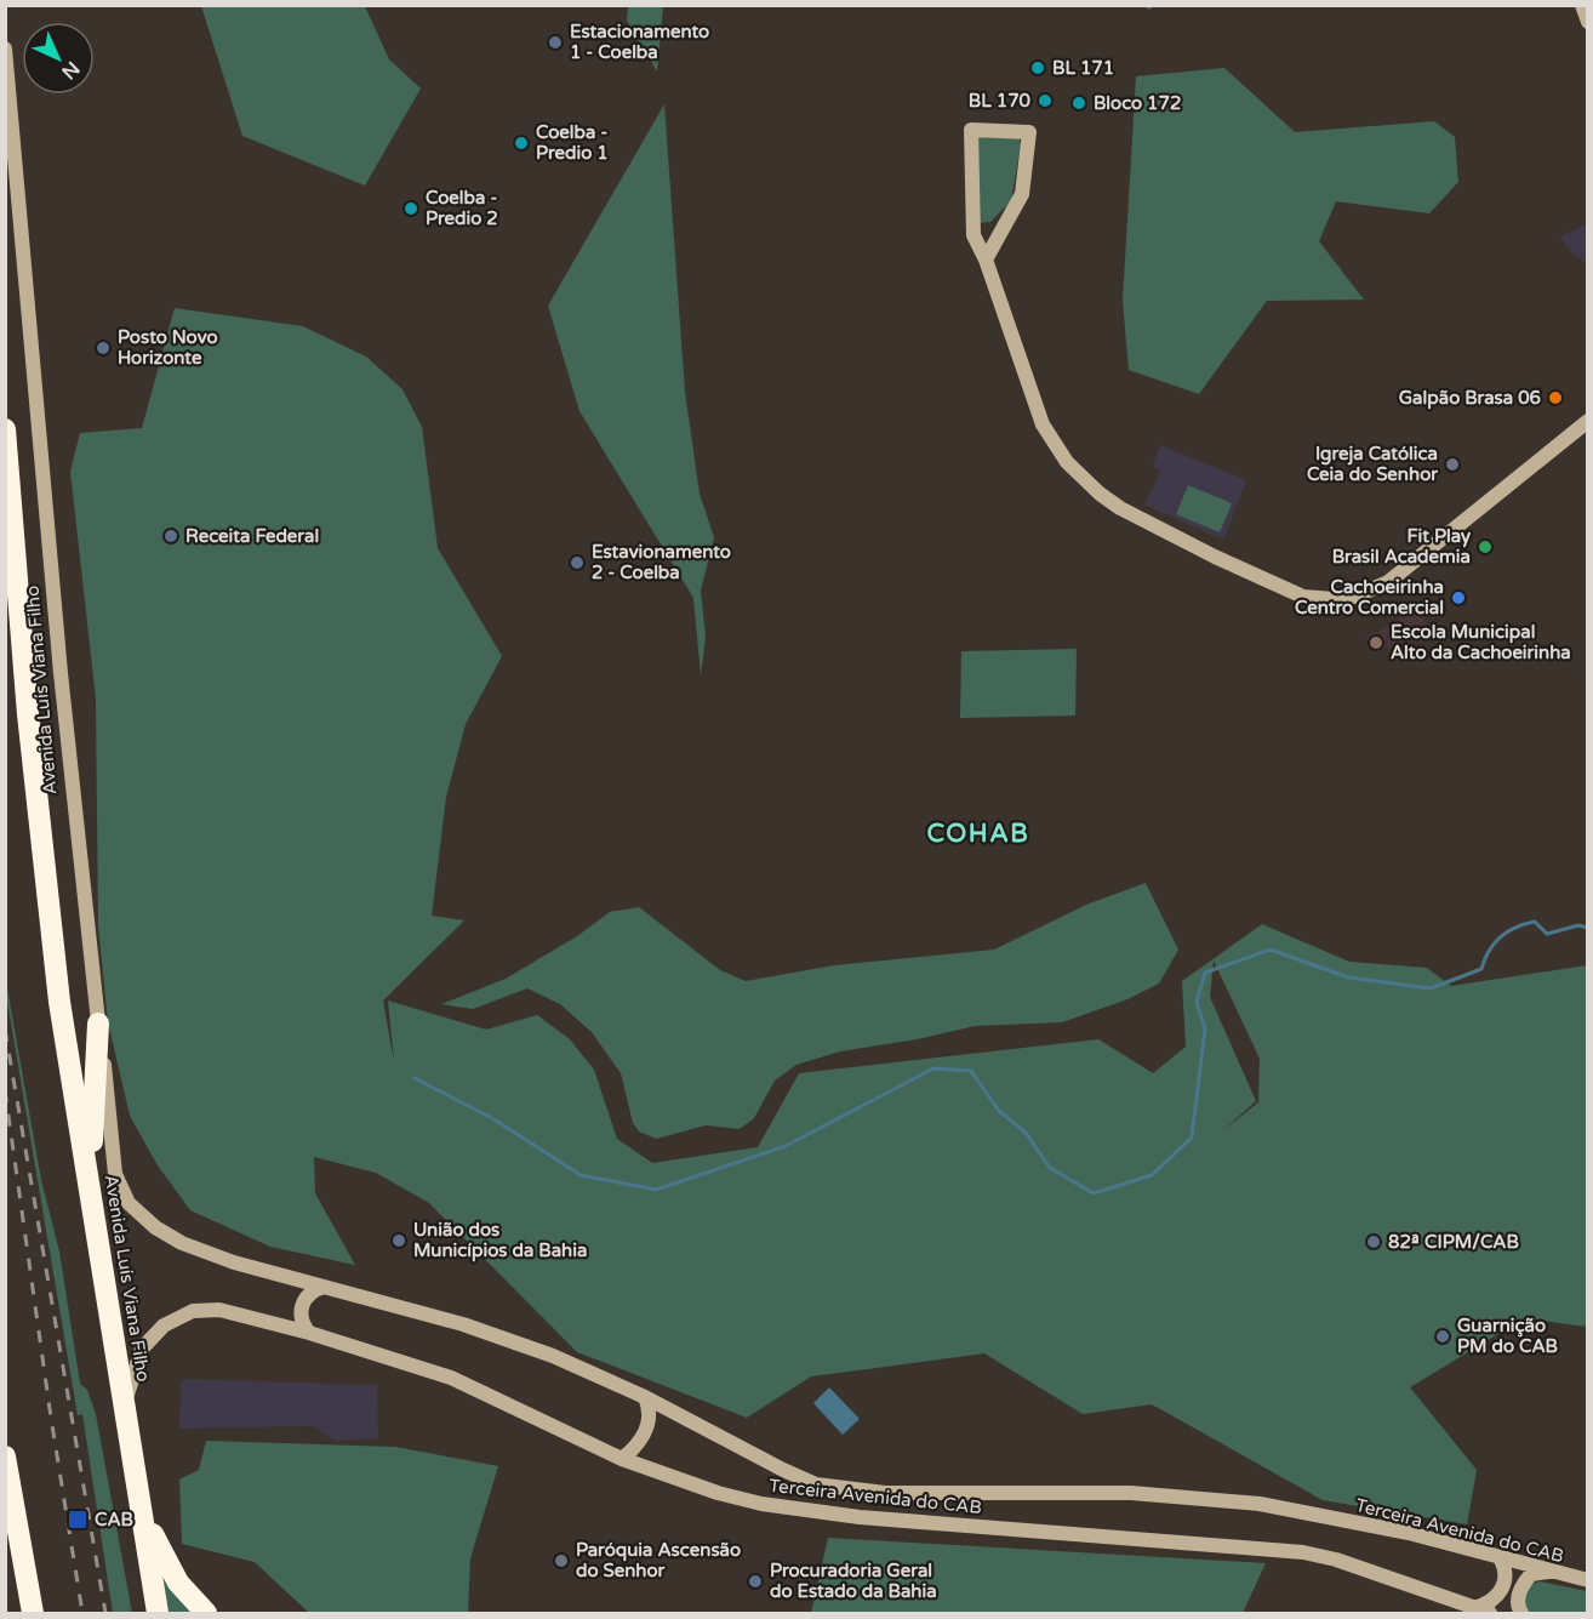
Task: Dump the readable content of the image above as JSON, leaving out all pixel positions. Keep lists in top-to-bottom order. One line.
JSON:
{"streets":{"highway":["Avenida Luís Viana Filho"],"main road":["Terceira Avenida do CAB"]},"crossings":[["Avenida Luís Viana Filho","Terceira Avenida do CAB"]],"districts":["COHAB"],"places":{"other":["Estacionamento 1 - Coelba","BL 171","BL 170","Bloco 172","Coelba - Predio 1","Coelba - Predio 2","Posto Novo Horizonte","Galpão Brasa 06","Igreja Católica Ceia do Senhor","Receita Federal","Fit Play Brasil Academia","Estavionamento 2 - Coelba","Cachoeirinha Centro Comercial","Escola Municipal Alto da Cachoeirinha","União dos Municípios da Bahia","82ª CIPM/CAB","Guarnição PM do CAB","Paróquia Ascensão do Senhor","Procuradoria Geral do Estado da Bahia"],"transit":["CAB"]},"north":"bottom right"}
